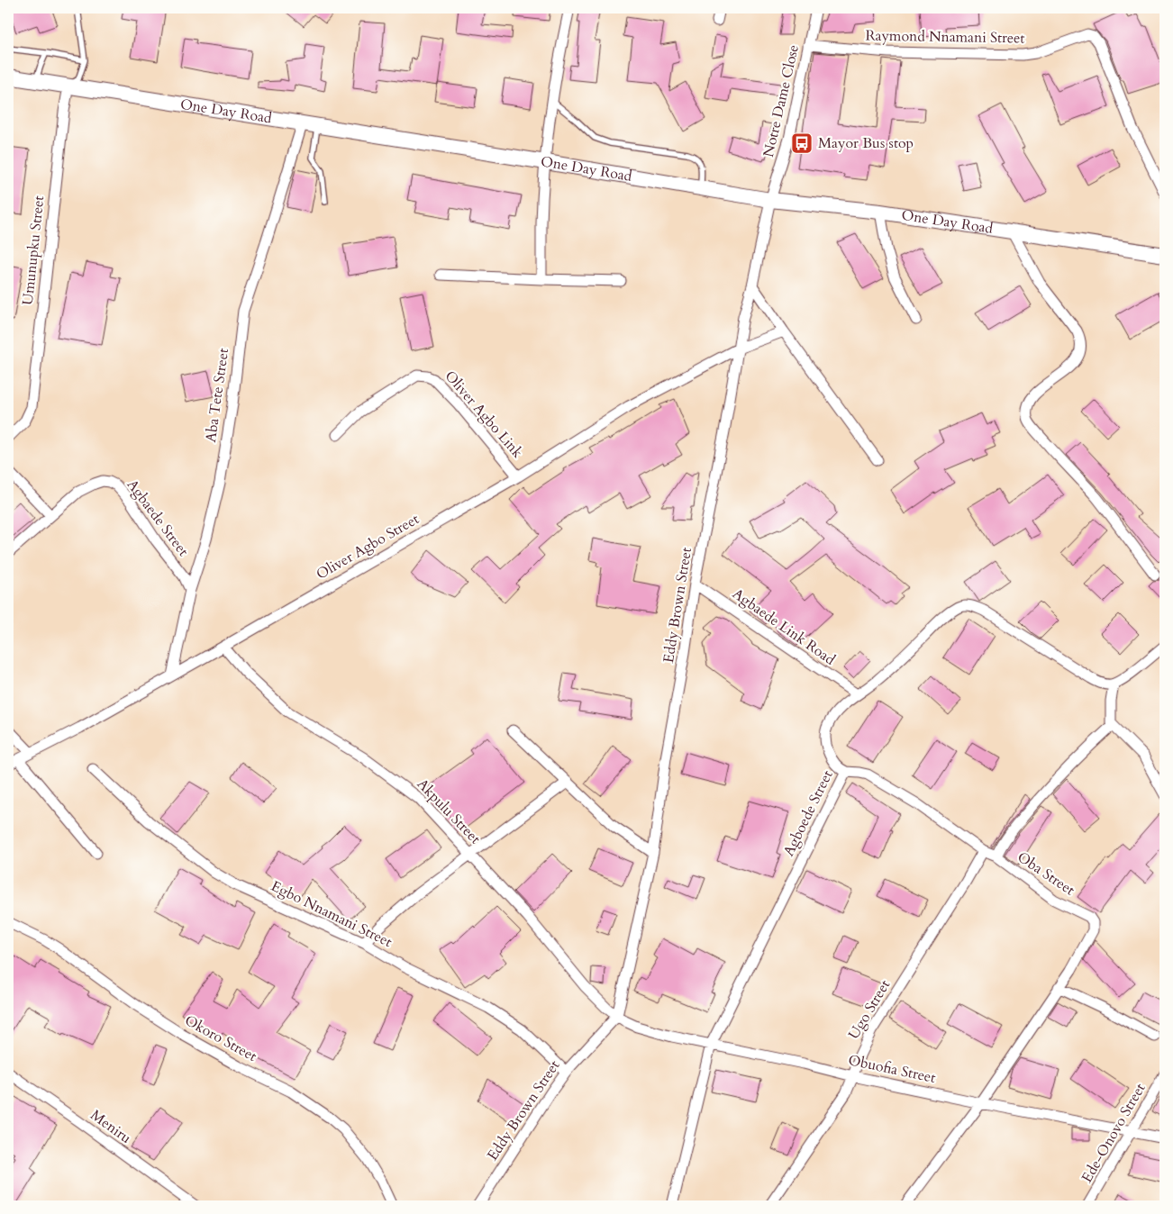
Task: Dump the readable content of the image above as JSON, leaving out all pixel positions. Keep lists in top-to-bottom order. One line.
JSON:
{"streets":{"main road":["One Day Road"],"street":["Raymond Nnamani Street","Notre Dame Close","Umunupku Street","Aba Tete Street","Oliver Agbo Link","Agbaede Street","Oliver Agbo Street","Eddy Brown Street","Agbaede Link Road","Akpulu Street","Agboede Street","Oba Street","Egbo Nnamani Street","Ugo Street","Okoro Street","Obuofia Street","Meniru","Ede-Onovo Street"]},"crossings":[["Raymond Nnamani Street","Notre Dame Close"],["Notre Dame Close","One Day Road"],["Notre Dame Close","Eddy Brown Street"],["One Day Road","Umunupku Street"],["One Day Road","Aba Tete Street"],["One Day Road","Eddy Brown Street"],["Aba Tete Street","Agbaede Street"],["Aba Tete Street","Oliver Agbo Street"],["Oliver Agbo Link","Oliver Agbo Street"],["Oliver Agbo Street","Eddy Brown Street"],["Oliver Agbo Street","Akpulu Street"],["Eddy Brown Street","Agbaede Link Road"],["Eddy Brown Street","Akpulu Street"],["Eddy Brown Street","Egbo Nnamani Street"],["Eddy Brown Street","Obuofia Street"],["Agbaede Link Road","Agboede Street"],["Akpulu Street","Obuofia Street"],["Agboede Street","Oba Street"],["Agboede Street","Obuofia Street"],["Oba Street","Ugo Street"],["Oba Street","Obuofia Street"],["Ugo Street","Obuofia Street"],["Obuofia Street","Ede-Onovo Street"]],"places":{"bus stop":["Mayor Bus stop"]}}
